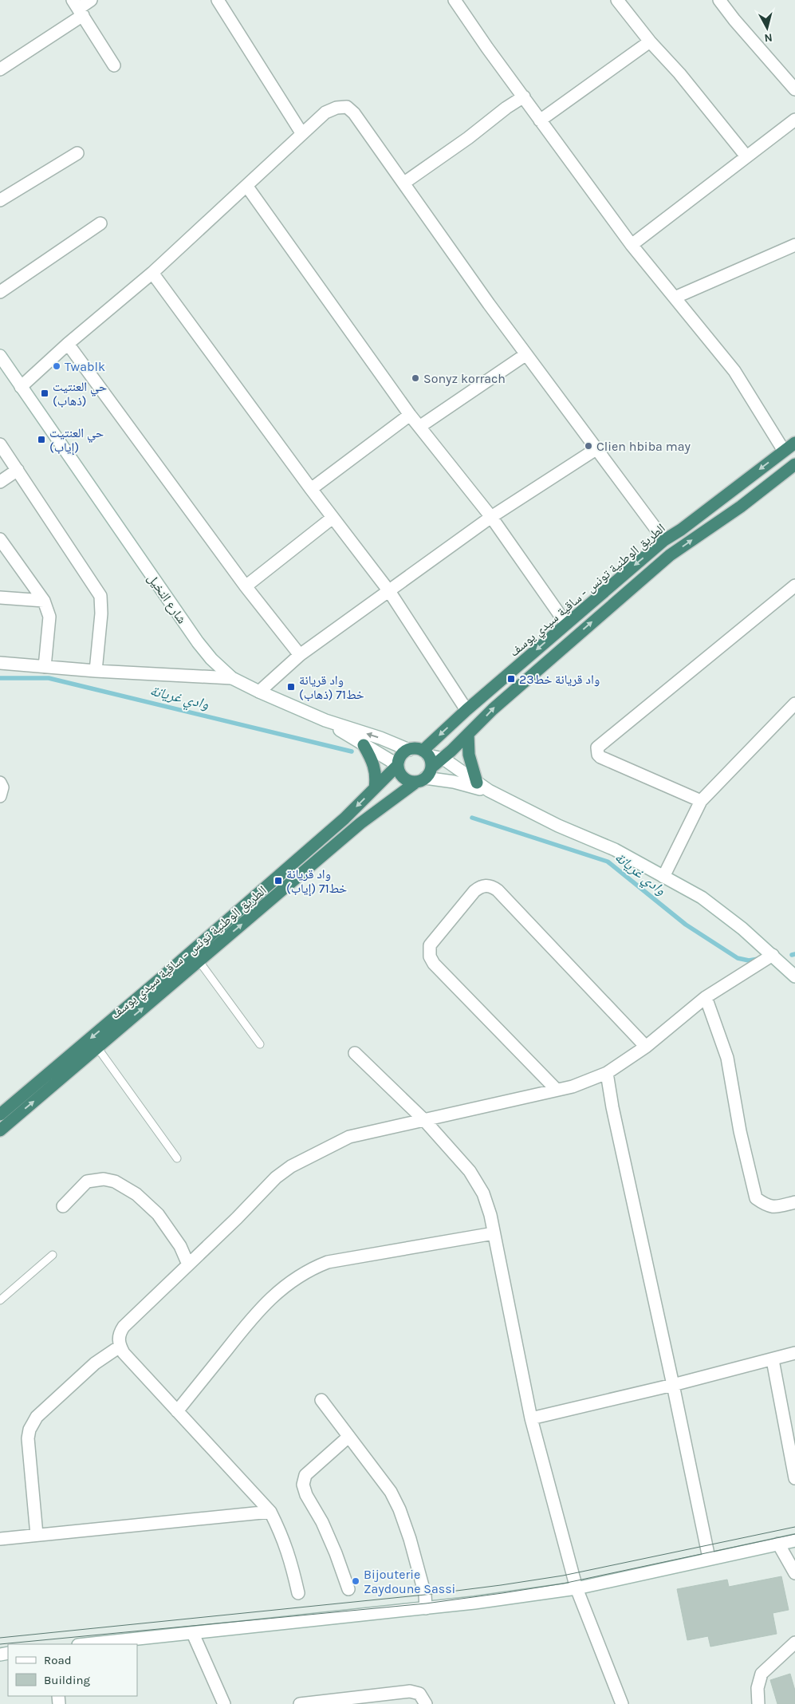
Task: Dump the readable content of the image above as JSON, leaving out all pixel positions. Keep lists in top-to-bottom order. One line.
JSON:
{"streets":{"highway":["الطريق الوطنية تونس - ساقية سيدي يوسف"],"street":["شارع النخيل"]},"crossings":[["الطريق الوطنية تونس - ساقية سيدي يوسف","شارع النخيل"]],"water":["وادي غريانة"],"places":{"other":["Twablk","Sonyz korrach","Clien hbiba may","Bijouterie Zaydoune Sassi"],"transit":["حي العنتيت (ذهاب)","حي العنتيت (إياب)","واد قريانة خط23","واد قريانة خط71 (ذهاب)","واد قريانة خط71 (إياب)"]},"legend":["Road","Building"],"north":"bottom"}
